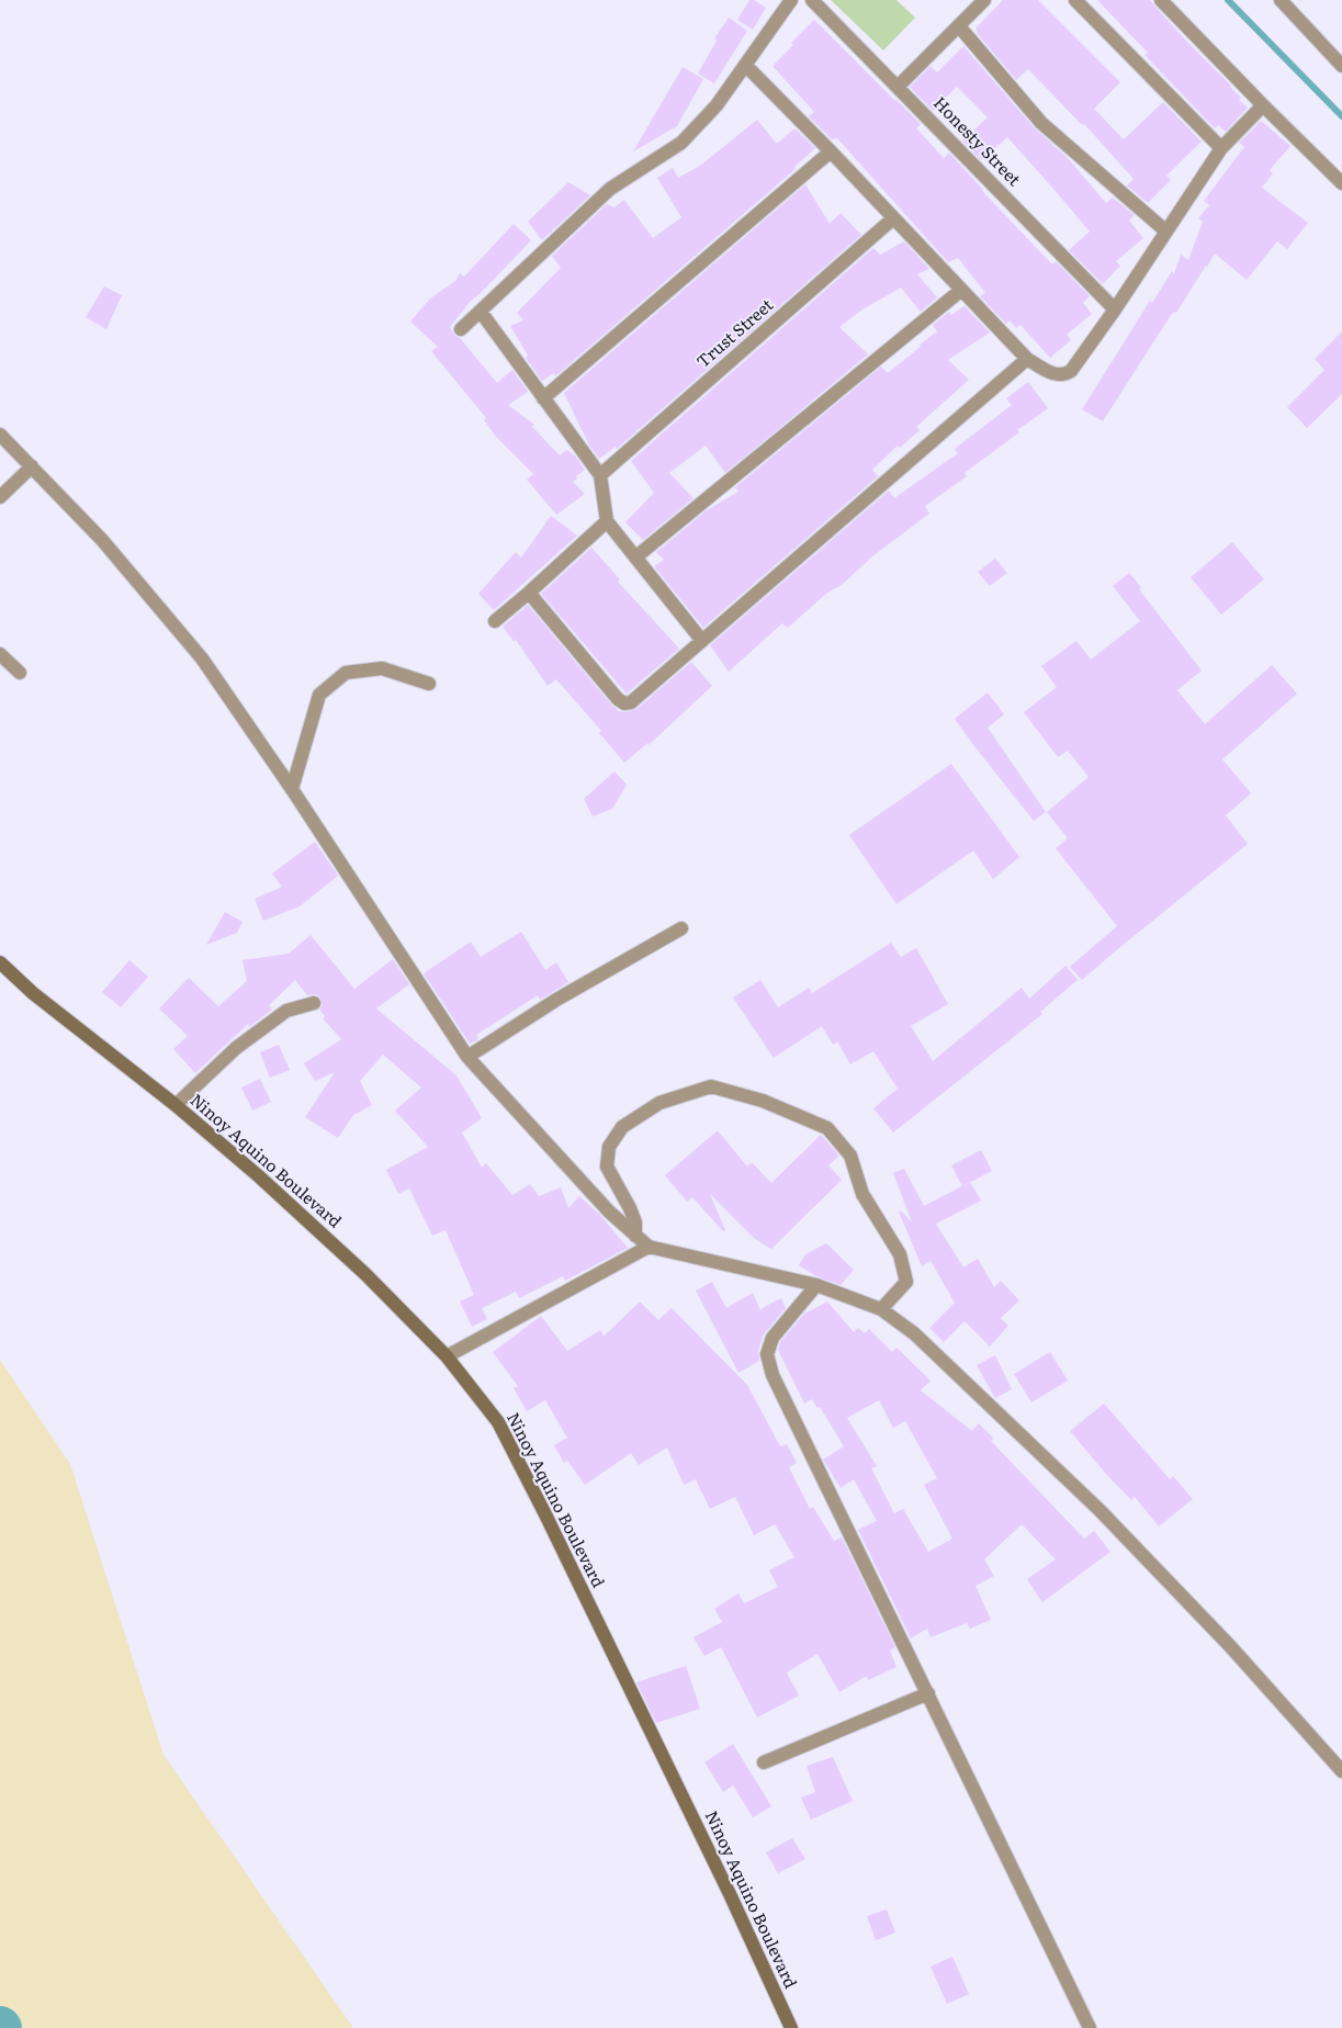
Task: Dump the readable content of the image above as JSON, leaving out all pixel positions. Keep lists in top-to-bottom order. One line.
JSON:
{"streets":{"main road":["Ninoy Aquino Boulevard"],"street":["Honesty Street","Trust Street"]}}
